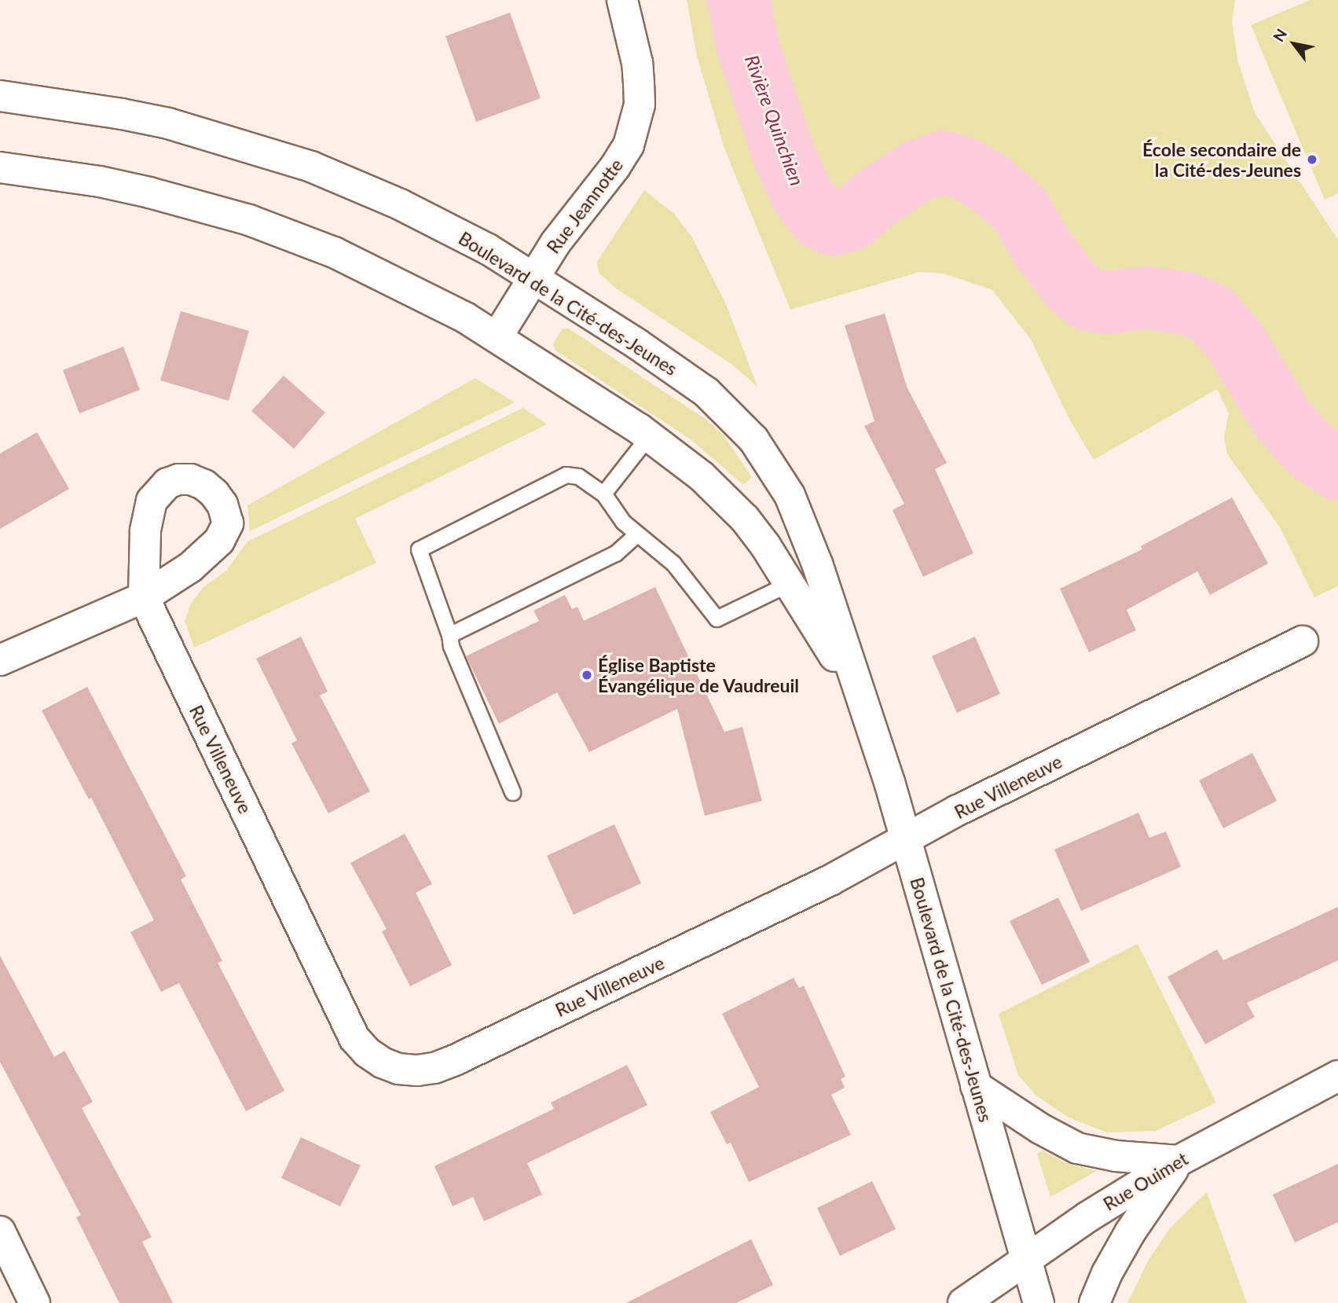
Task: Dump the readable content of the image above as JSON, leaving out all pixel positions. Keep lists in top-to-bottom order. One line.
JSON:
{"streets":{"main road":["Rue Jeannotte","Boulevard de la Cité-des-Jeunes","Rue Villeneuve","Rue Ouimet"]},"crossings":[["Rue Jeannotte","Boulevard de la Cité-des-Jeunes"],["Boulevard de la Cité-des-Jeunes","Rue Villeneuve"],["Boulevard de la Cité-des-Jeunes","Rue Ouimet"]],"water":["Rivière Quinchien"],"places":["École secondaire de la Cité-des-Jeunes","Église Baptiste Évangélique de Vaudreuil"],"north":"top left"}
